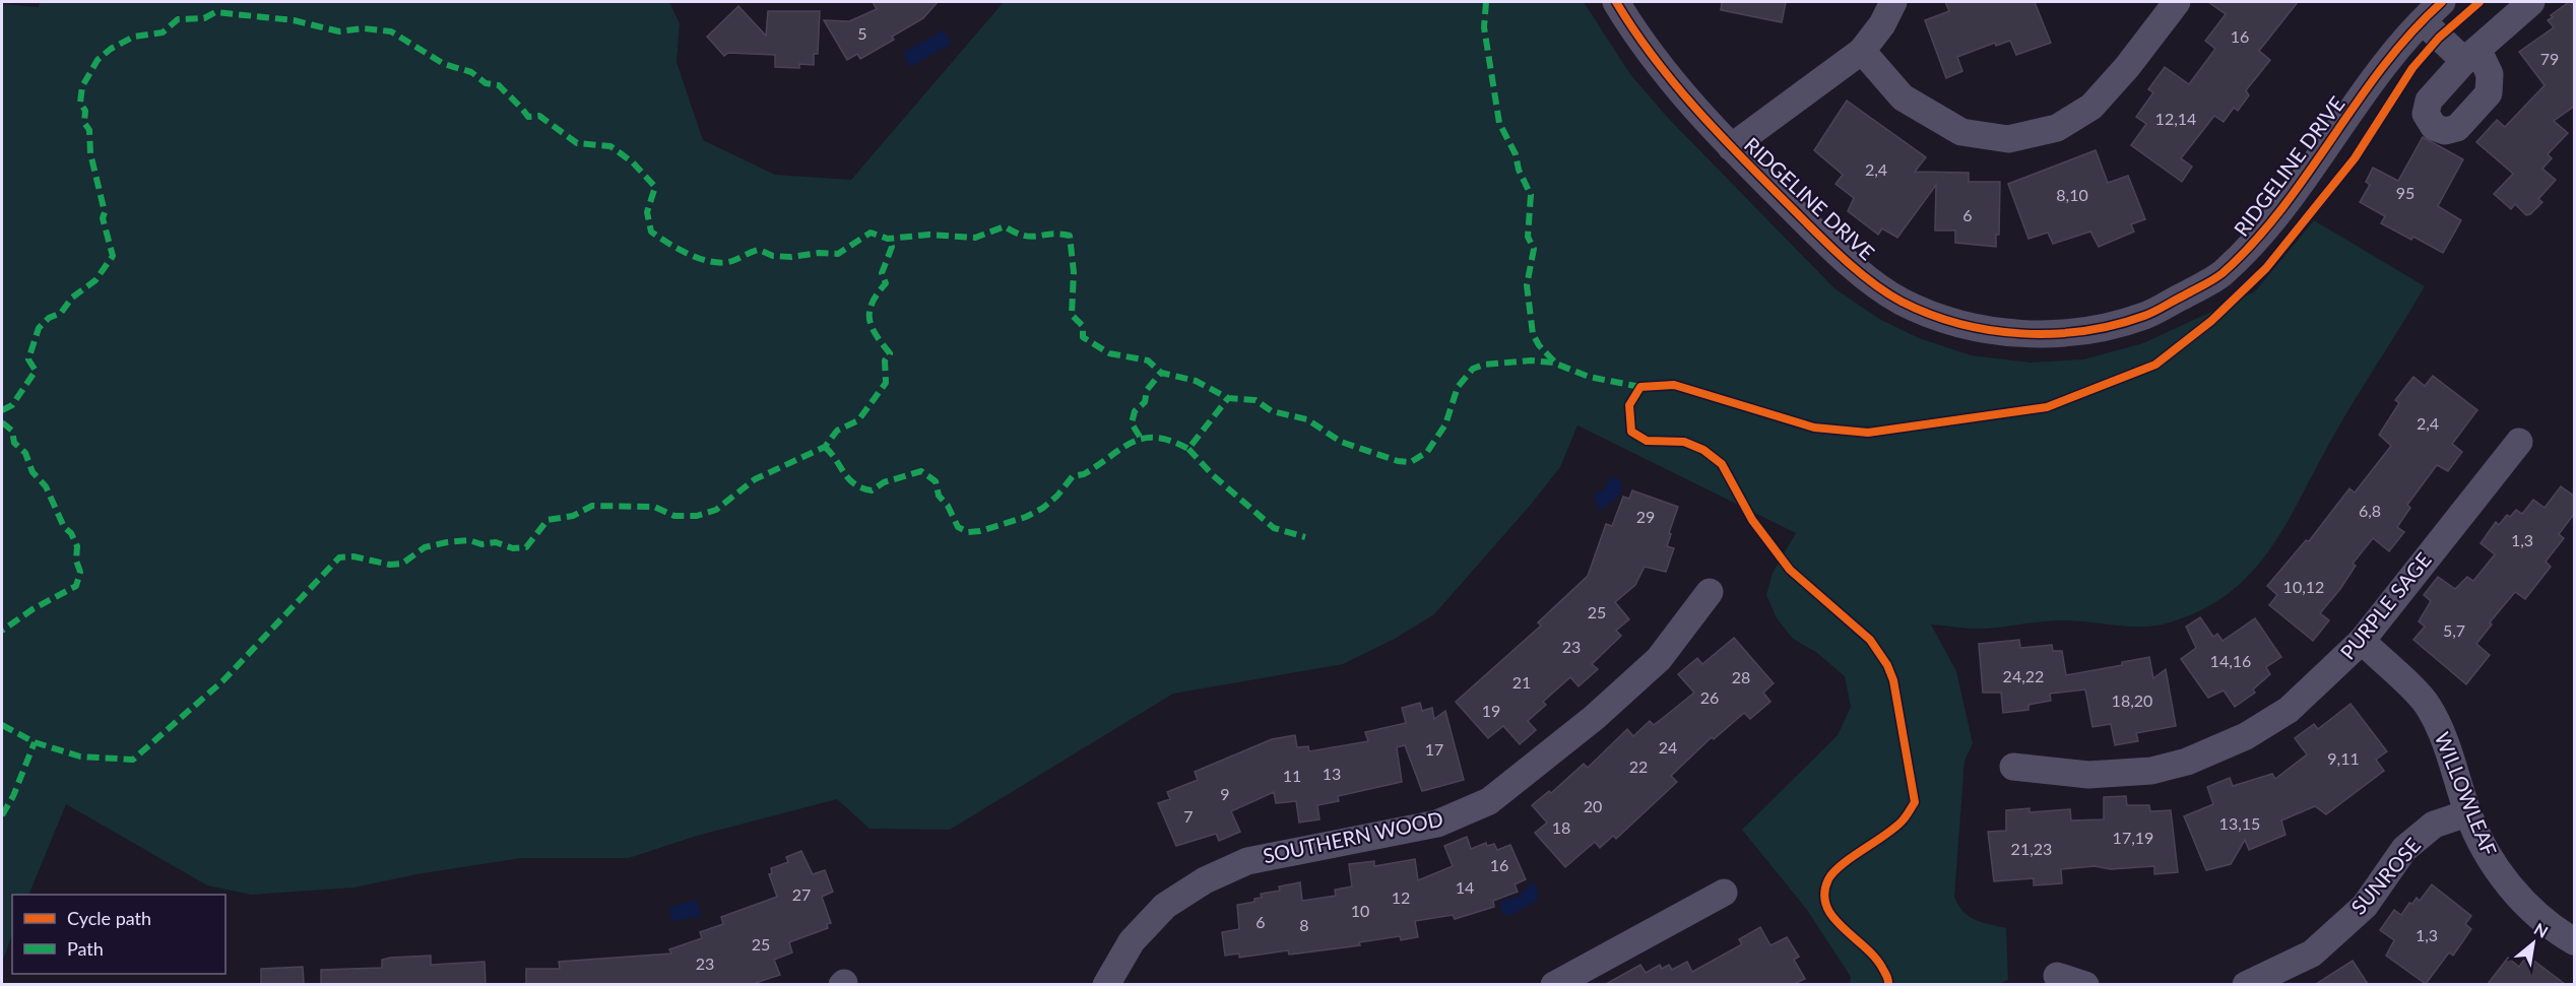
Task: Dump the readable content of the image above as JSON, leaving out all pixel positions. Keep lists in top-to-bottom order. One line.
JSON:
{"streets":{"street":["RIDGELINE DRIVE","PURPLE SAGE","WILLOWLEAF","SOUTHERN WOOD","SUNROSE"]},"crossings":[["PURPLE SAGE","WILLOWLEAF"],["WILLOWLEAF","SUNROSE"]],"house_numbers":["5","16","79","12,14","2,4","95","8,10","6","2,4","6,8","29","1,3","10,12","25","5,7","23","14,16","24,22","28","21","26","18,20","19","24","17","9,11","22","13","11","9","20","7","13,15","18","17,19","21,23","16","14","27","12","10","6","8","1,3","25","23"],"legend":["Cycle path","Path"],"north":"top right"}
